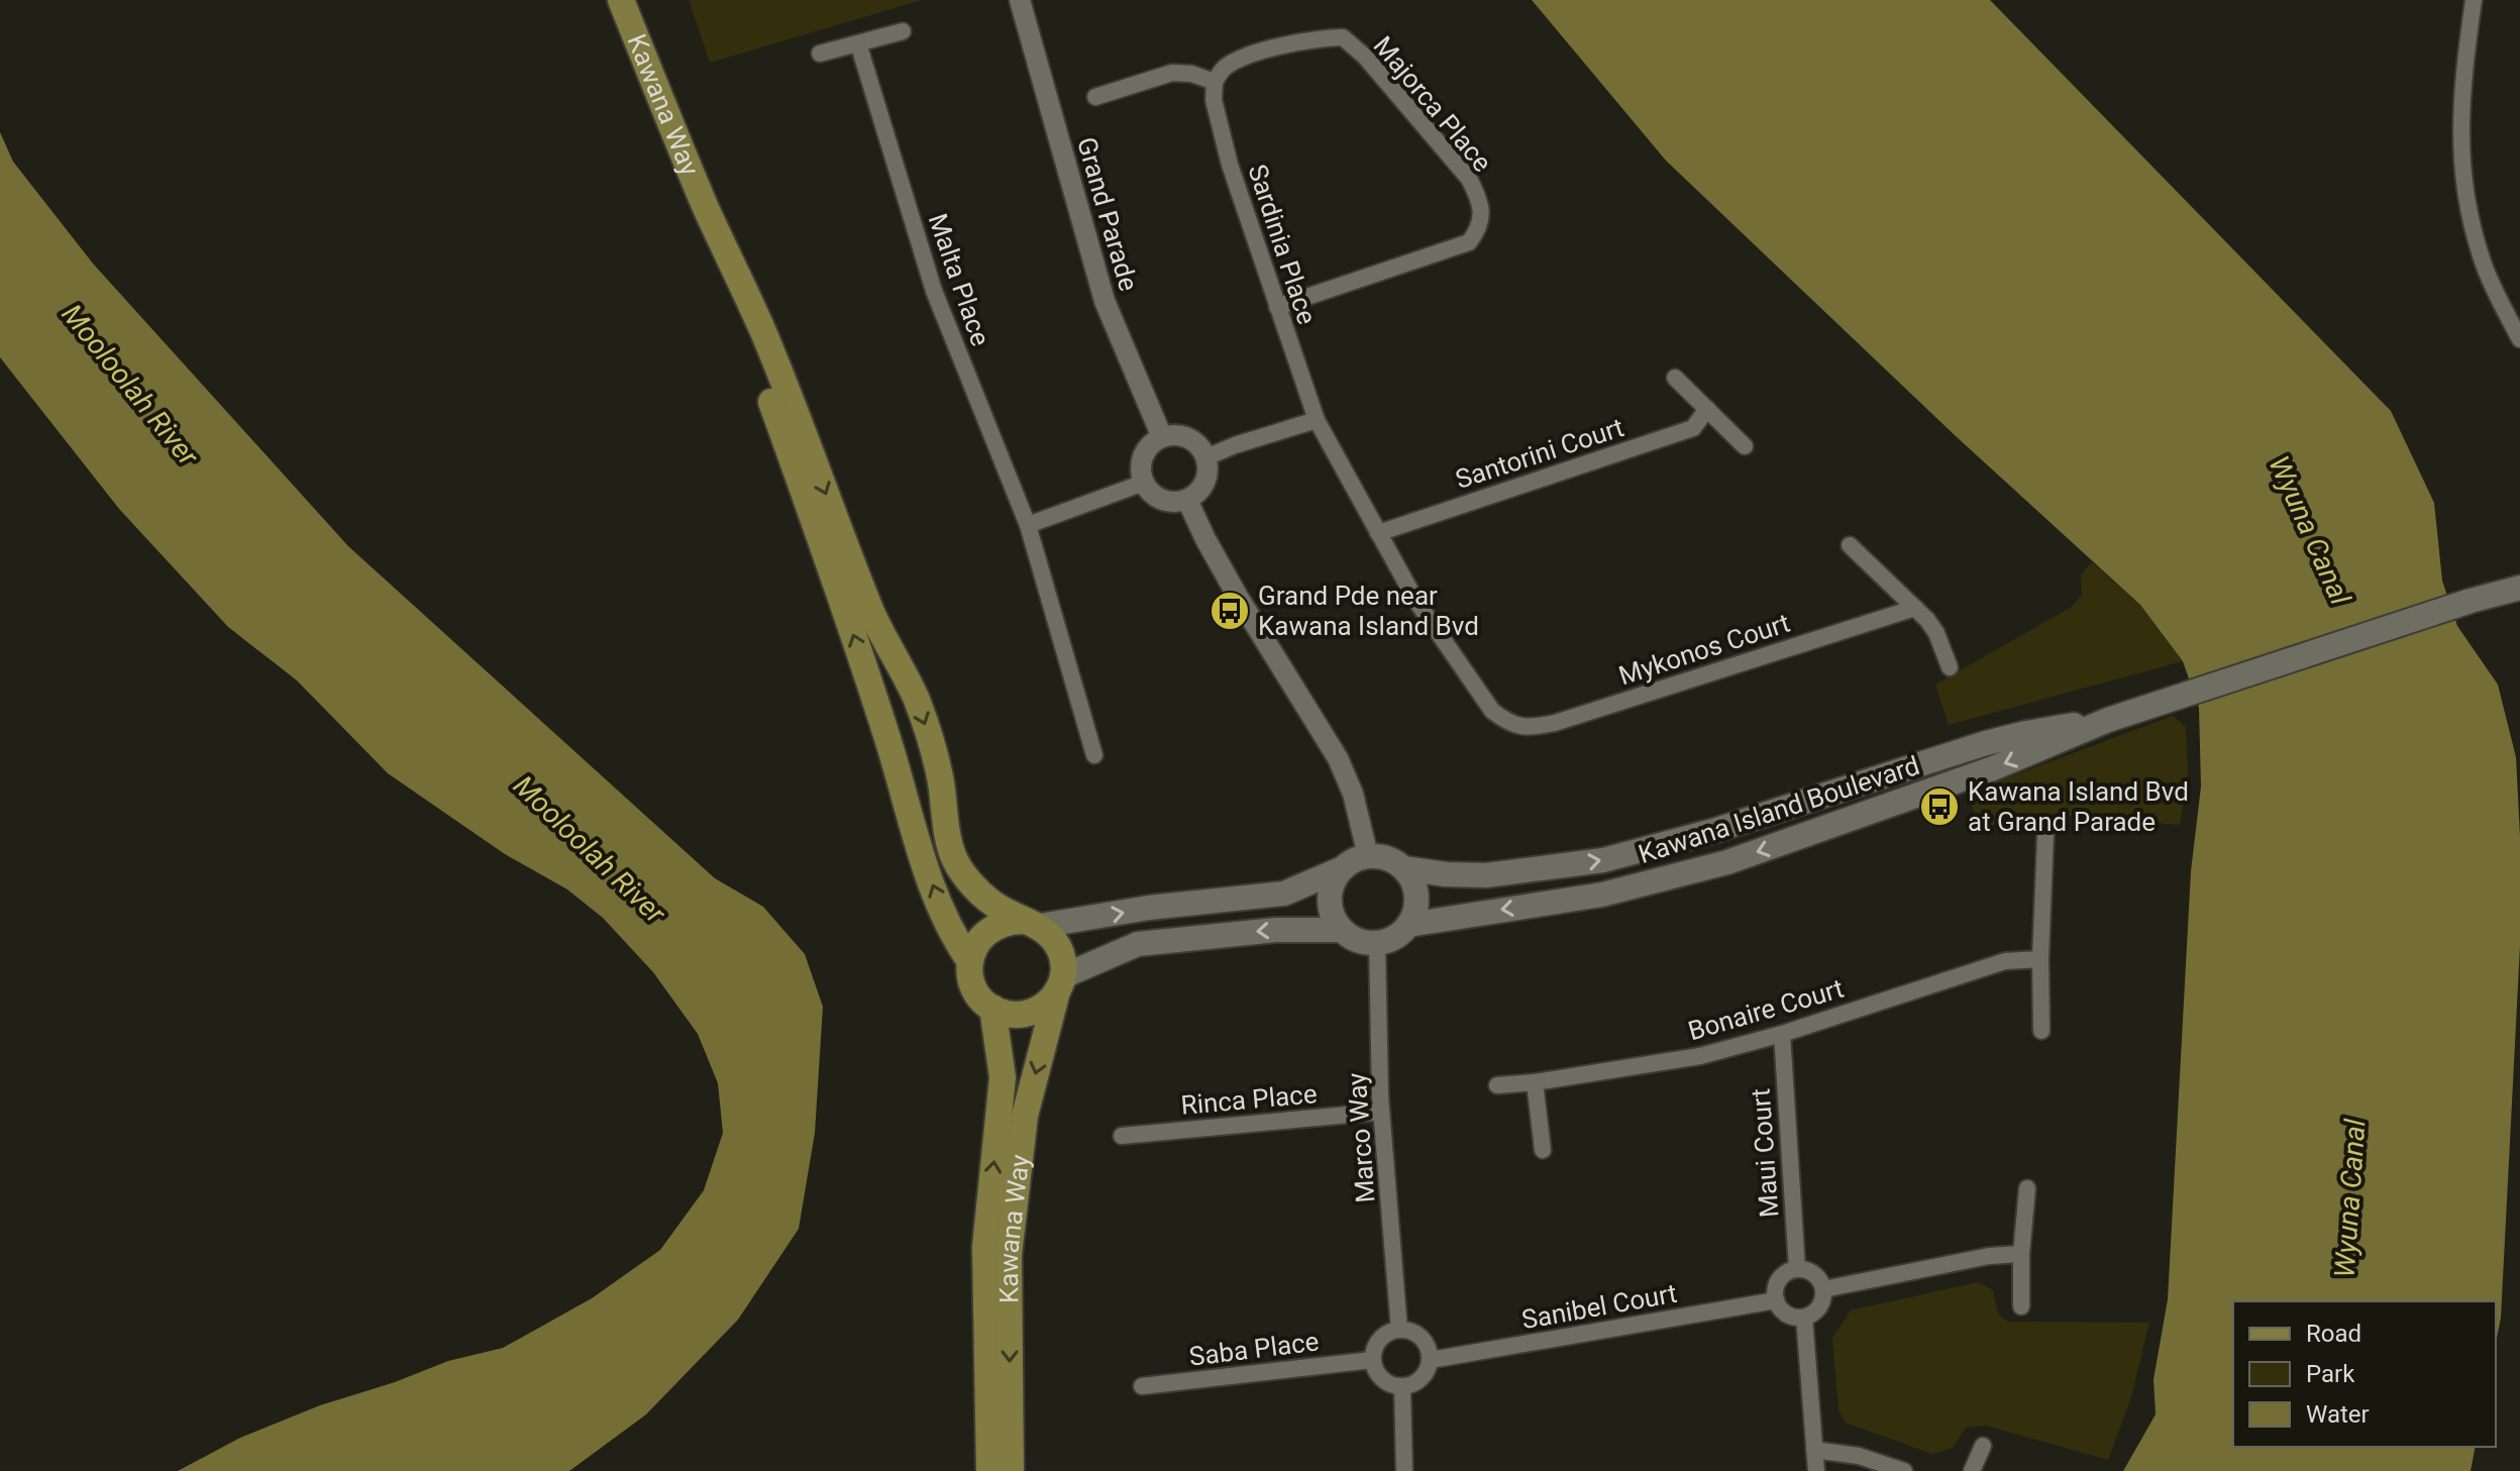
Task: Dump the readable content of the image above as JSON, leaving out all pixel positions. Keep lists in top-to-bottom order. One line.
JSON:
{"streets":{"main road":["Kawana Way","Kawana Island Boulevard"],"street":["Majorca Place","Grand Parade","Sardinia Place","Malta Place","Santorini Court","Mykonos Court","Bonaire Court","Rinca Place","Marco Way","Maui Court","Sanibel Court","Saba Place"]},"crossings":[["Majorca Place","Sardinia Place"],["Sardinia Place","Santorini Court"],["Sardinia Place","Mykonos Court"],["Kawana Island Boulevard","Marco Way"],["Bonaire Court","Maui Court"],["Rinca Place","Marco Way"],["Marco Way","Sanibel Court"],["Marco Way","Saba Place"],["Maui Court","Sanibel Court"],["Sanibel Court","Saba Place"]],"water":["Mooloolah River","Wyuna Canal"],"places":{"bus stop":["Grand Pde near Kawana Island Bvd","Kawana Island Bvd at Grand Parade"]},"legend":["Road","Park","Water"]}
